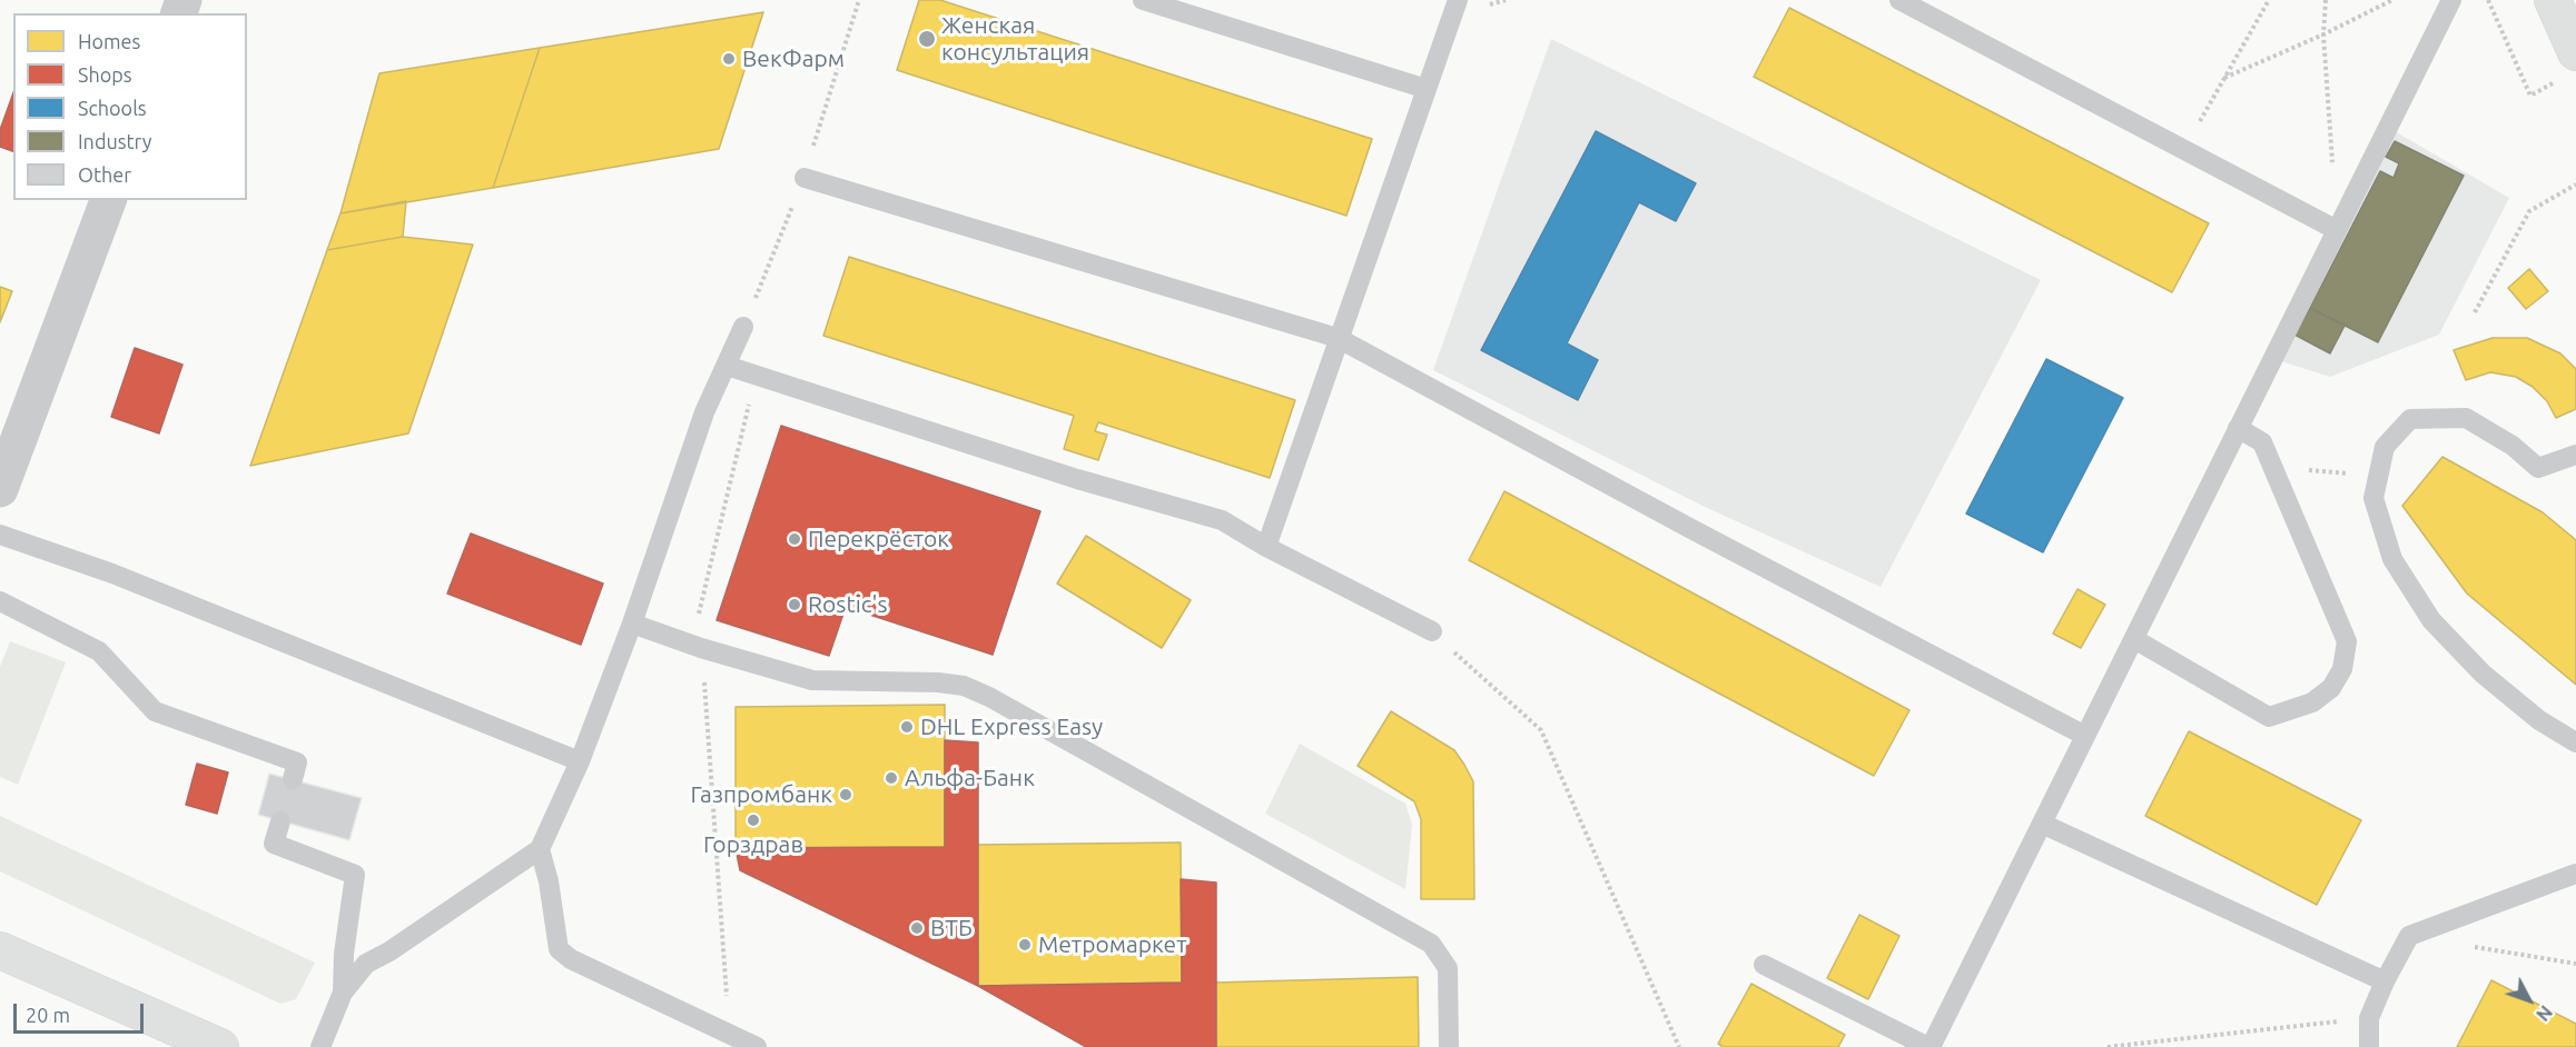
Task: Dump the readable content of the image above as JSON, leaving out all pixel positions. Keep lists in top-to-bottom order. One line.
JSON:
{"places":["Женская консультация","ВекФарм","Перекрёсток","Rostic's","DHL Express Easy","Альфа-Банк","Газпромбанк","Горздрав","ВТБ","Метромаркет"],"legend":["Homes","Shops","Schools","Industry","Other"],"scale_bar":"20 m","north":"bottom right"}
